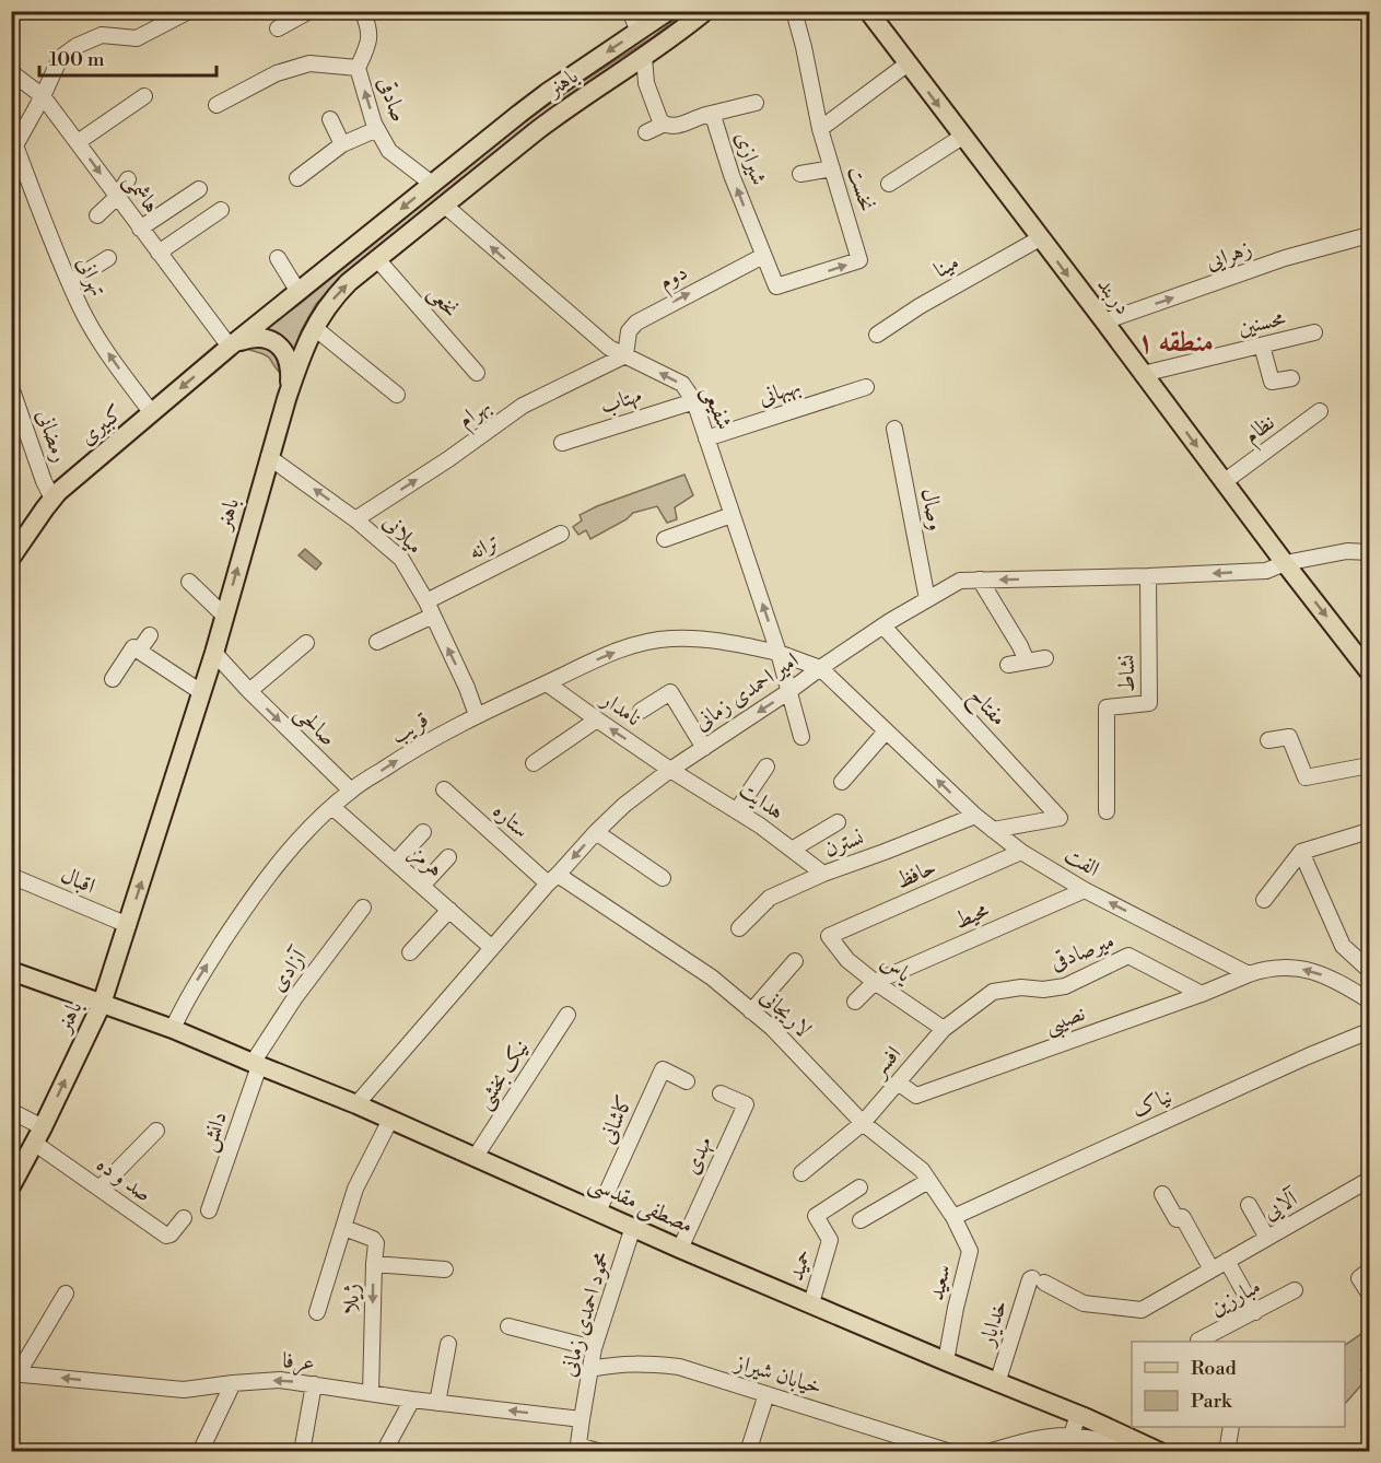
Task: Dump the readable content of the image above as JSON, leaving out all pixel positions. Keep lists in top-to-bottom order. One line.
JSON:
{"streets":{"main road":["باهنر","دربند","کبیری","مصطفی مقدسی"],"street":["صادقی","شیرازی","نخست","هاشمی","زهرایی","مینا","تهرانی","دوم","نخعی","محسنین","بهبهانی","مهتاب","شفیعی","بهرام","نظام","رمضانی","وصال","میلانی","ترانه","نشاط","امیر احمدی زمانی","مفتاح","نامدار","صالحی","قریب","هدایت","ستاره","نسترن","هرمز","الفت","حافظ","اقبال","محیط","میرصادقی","یاس","آزادی","لاریجانی","نصیبی","افسر","نیک بخشی","نیاک","کاشانی","دانش","مهدی","صد و ده","آلایی","حمید","سعید","مبارزین","ژیلا","محمود احمدی زمانی","خدایار","عرفا","خیابان شیراز"]},"crossings":[["باهنر","صادقی"],["باهنر","هاشمی"],["باهنر","نخعی"],["باهنر","شفیعی"],["باهنر","کبیری"],["باهنر","میلانی"],["باهنر","صالحی"],["باهنر","اقبال"],["باهنر","صد و ده"],["باهنر","مصطفی مقدسی"],["شیرازی","نخست"],["شیرازی","دوم"],["نخست","دوم"],["هاشمی","کبیری"],["زهرایی","دربند"],["مینا","دربند"],["تهرانی","کبیری"],["دوم","شفیعی"],["دوم","بهرام"],["دربند","محسنین"],["دربند","نظام"],["دربند","امیر احمدی زمانی"],["بهبهانی","شفیعی"],["مهتاب","شفیعی"],["شفیعی","بهرام"],["شفیعی","امیر احمدی زمانی"],["شفیعی","قریب"],["بهرام","میلانی"],["کبیری","رمضانی"],["وصال","امیر احمدی زمانی"],["میلانی","ترانه"],["میلانی","قریب"],["نشاط","امیر احمدی زمانی"],["امیر احمدی زمانی","مفتاح"],["امیر احمدی زمانی","نامدار"],["امیر احمدی زمانی","هدایت"],["امیر احمدی زمانی","ستاره"],["امیر احمدی زمانی","هرمز"],["امیر احمدی زمانی","الفت"],["امیر احمدی زمانی","لاریجانی"],["امیر احمدی زمانی","مصطفی مقدسی"],["مفتاح","الفت"],["نامدار","قریب"],["نامدار","هدایت"],["صالحی","قریب"],["قریب","هرمز"],["قریب","مصطفی مقدسی"],["هدایت","نسترن"],["ستاره","لاریجانی"],["نسترن","الفت"],["الفت","حافظ"],["الفت","محیط"],["الفت","نصیبی"],["حافظ","یاس"],["محیط","یاس"],["میرصادقی","یاس"],["میرصادقی","نصیبی"],["میرصادقی","افسر"],["یاس","افسر"],["آزادی","دانش"],["آزادی","مصطفی مقدسی"],["لاریجانی","افسر"],["لاریجانی","نیاک"],["لاریجانی","سعید"],["نصیبی","افسر"],["نیک بخشی","مصطفی مقدسی"],["نیاک","سعید"],["کاشانی","مصطفی مقدسی"],["دانش","مصطفی مقدسی"],["مهدی","مصطفی مقدسی"],["مصطفی مقدسی","حمید"],["مصطفی مقدسی","سعید"],["مصطفی مقدسی","ژیلا"],["مصطفی مقدسی","محمود احمدی زمانی"],["مصطفی مقدسی","خدایار"],["آلایی","خدایار"],["ژیلا","عرفا"],["محمود احمدی زمانی","عرفا"],["محمود احمدی زمانی","خیابان شیراز"]],"one_way":["شیرازی","زهرایی","تهرانی","دوم","دربند","شفیعی","بهرام","امیر احمدی زمانی","نامدار","صالحی","الفت","عرفا"],"districts":["منطقه ۱"],"legend":["Road","Park"],"scale_bar":"100 m"}
